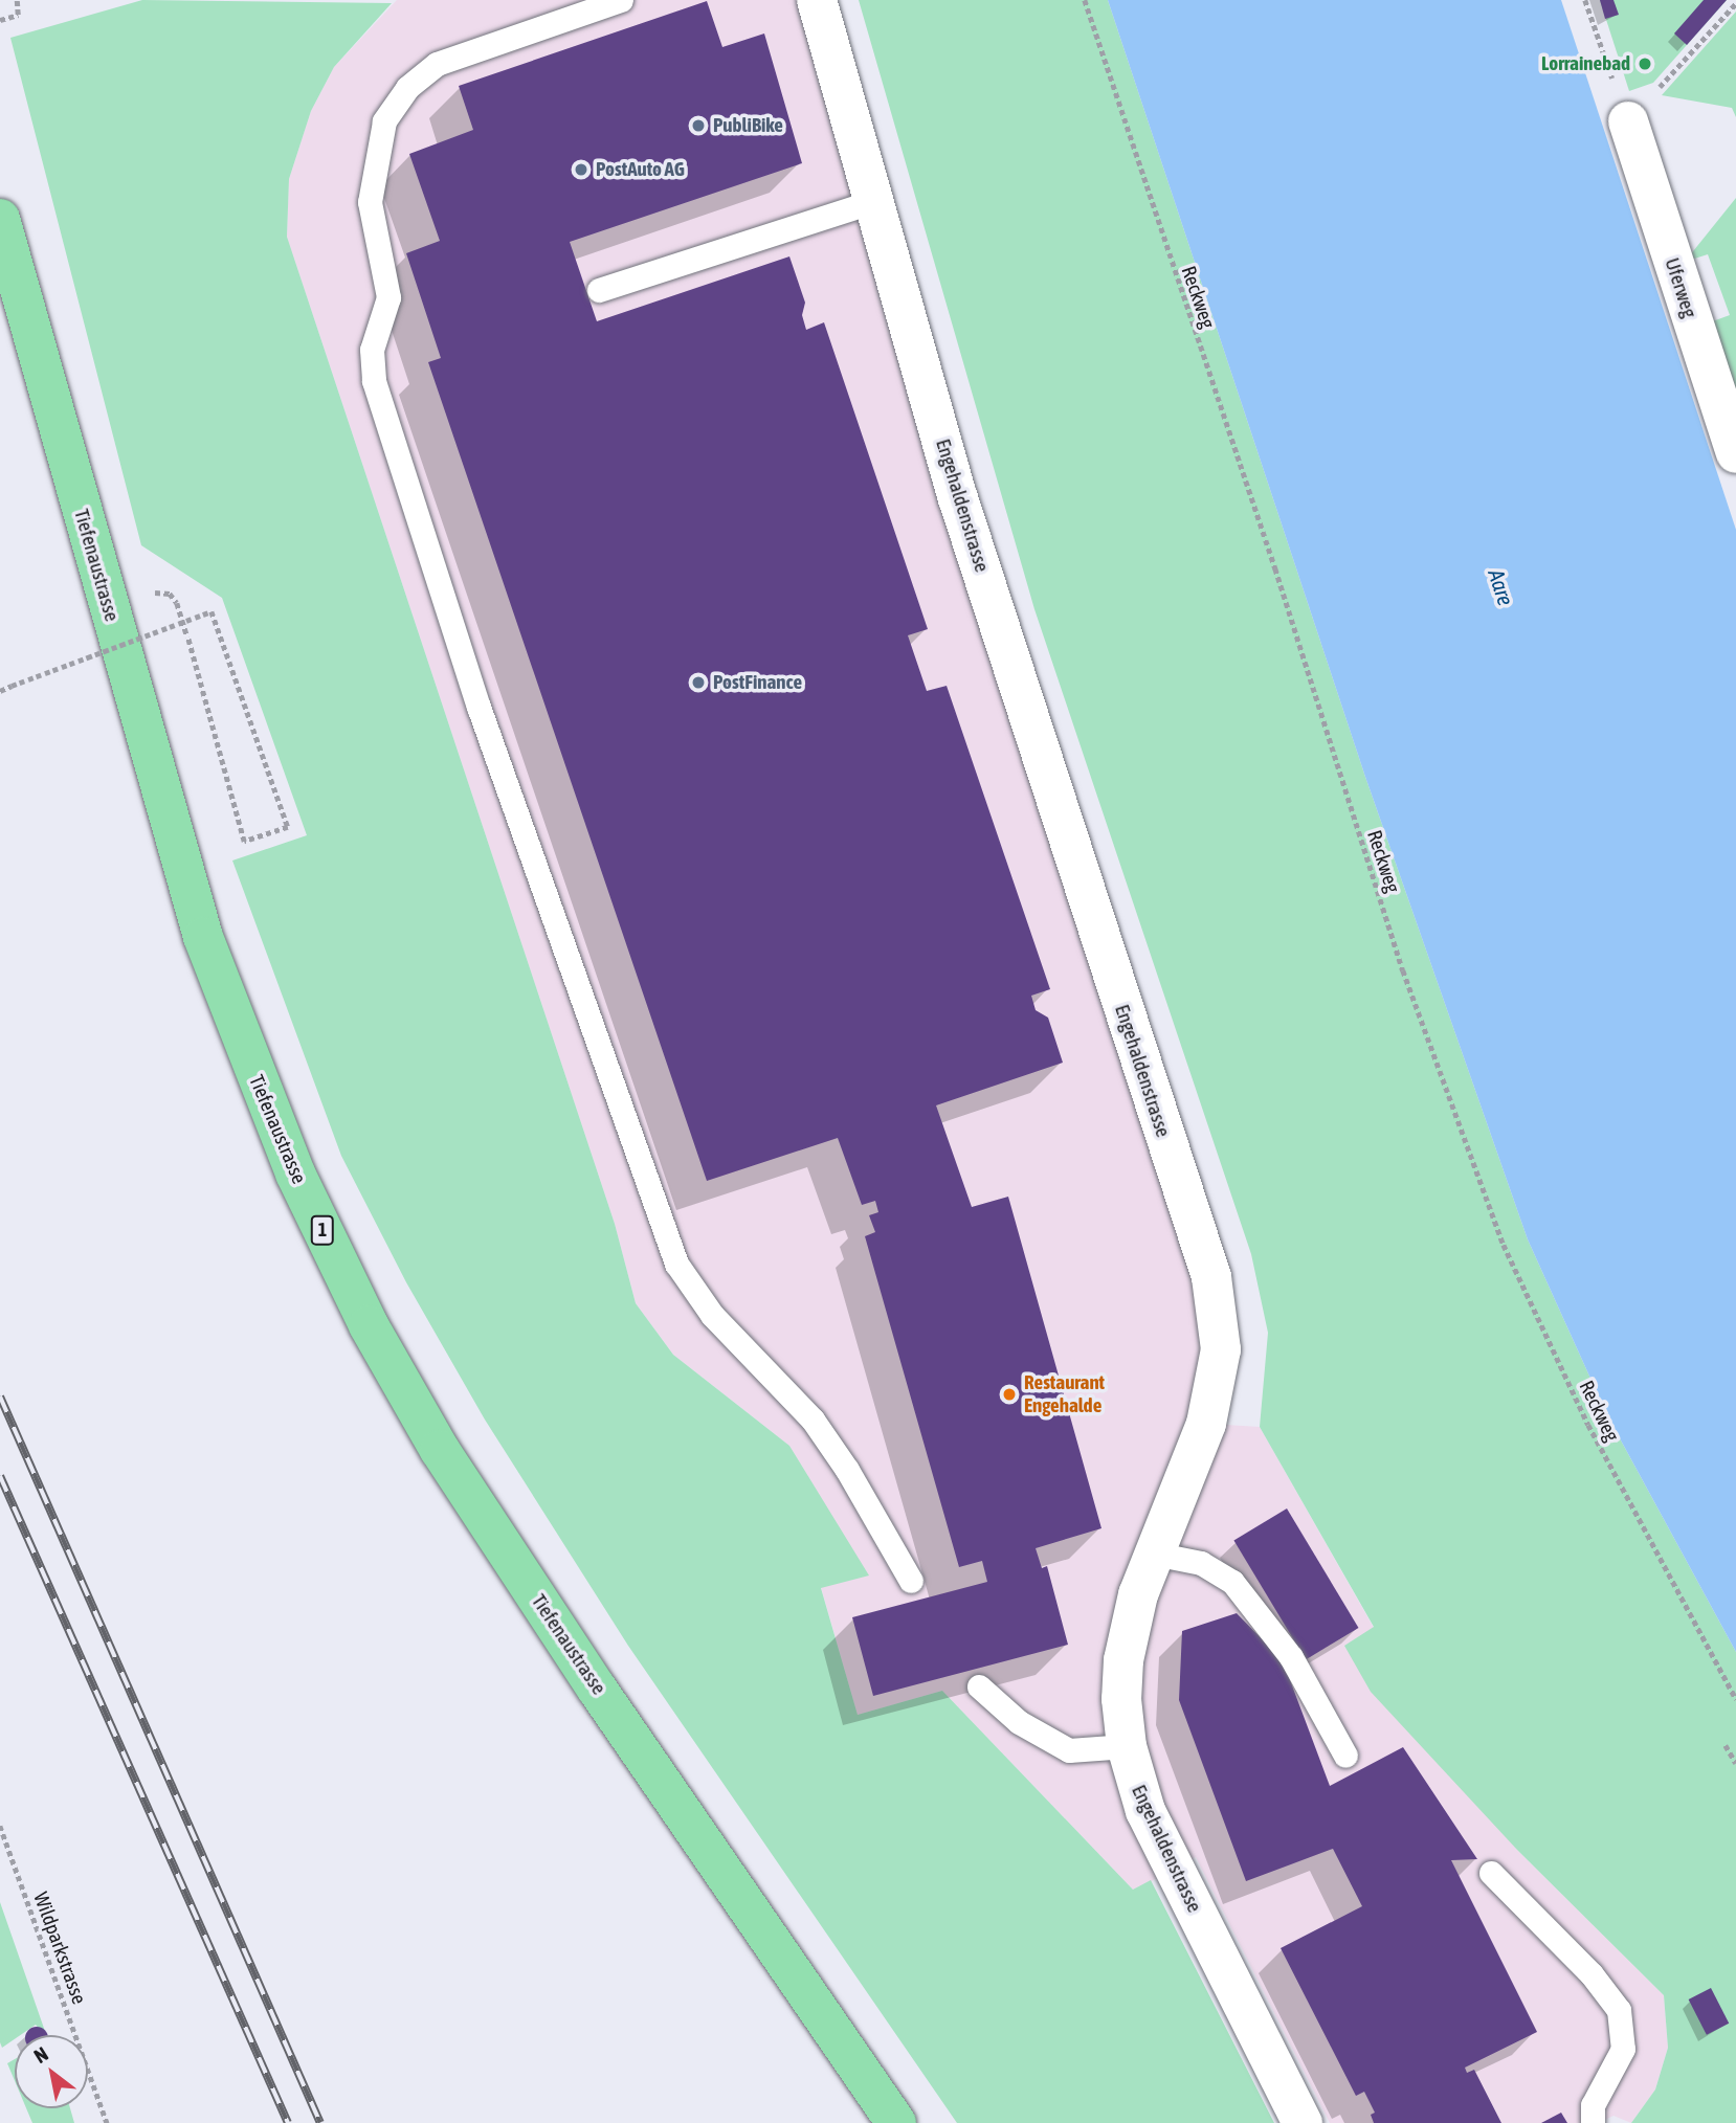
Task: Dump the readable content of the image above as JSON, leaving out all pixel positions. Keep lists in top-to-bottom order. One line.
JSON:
{"streets":{"main road":["Tiefenaustrasse","1"],"street":["Uferweg","Engehaldenstrasse"],"path":["Reckweg","Wildparkstrasse"]},"water":["Aare"],"places":["Lorrainebad","PubliBike","PostAuto AG","PostFinance","Restaurant Engehalde"],"north":"top left"}
